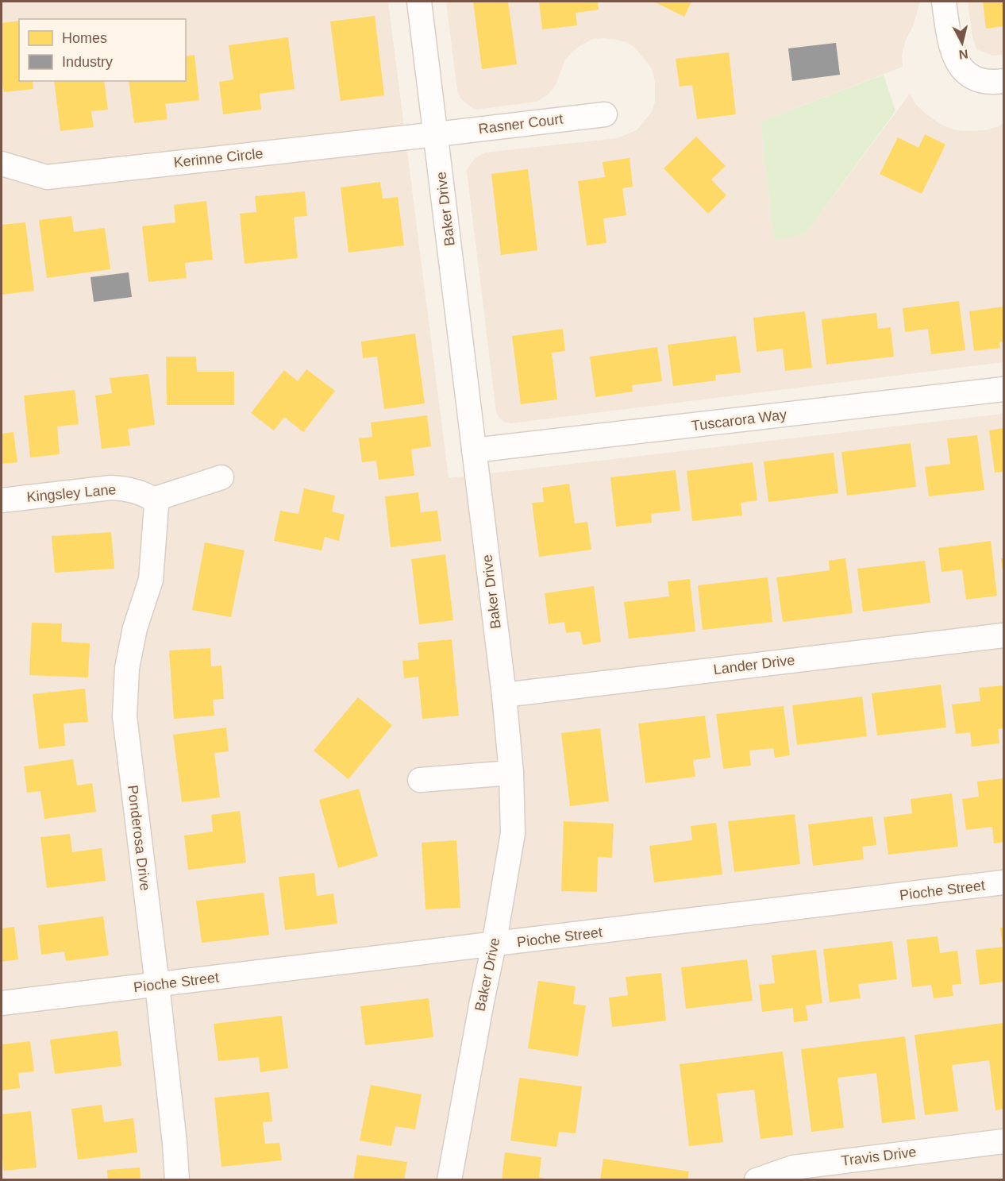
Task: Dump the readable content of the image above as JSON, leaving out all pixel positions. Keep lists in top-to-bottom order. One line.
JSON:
{"streets":{"street":["Rasner Court","Kerinne Circle","Baker Drive","Tuscarora Way","Kingsley Lane","Lander Drive","Ponderosa Drive","Pioche Street","Travis Drive"]},"crossings":[["Rasner Court","Kerinne Circle"],["Rasner Court","Baker Drive"],["Kerinne Circle","Baker Drive"],["Baker Drive","Tuscarora Way"],["Baker Drive","Lander Drive"],["Baker Drive","Pioche Street"],["Kingsley Lane","Ponderosa Drive"],["Ponderosa Drive","Pioche Street"]],"legend":["Homes","Industry"],"north":"bottom"}
